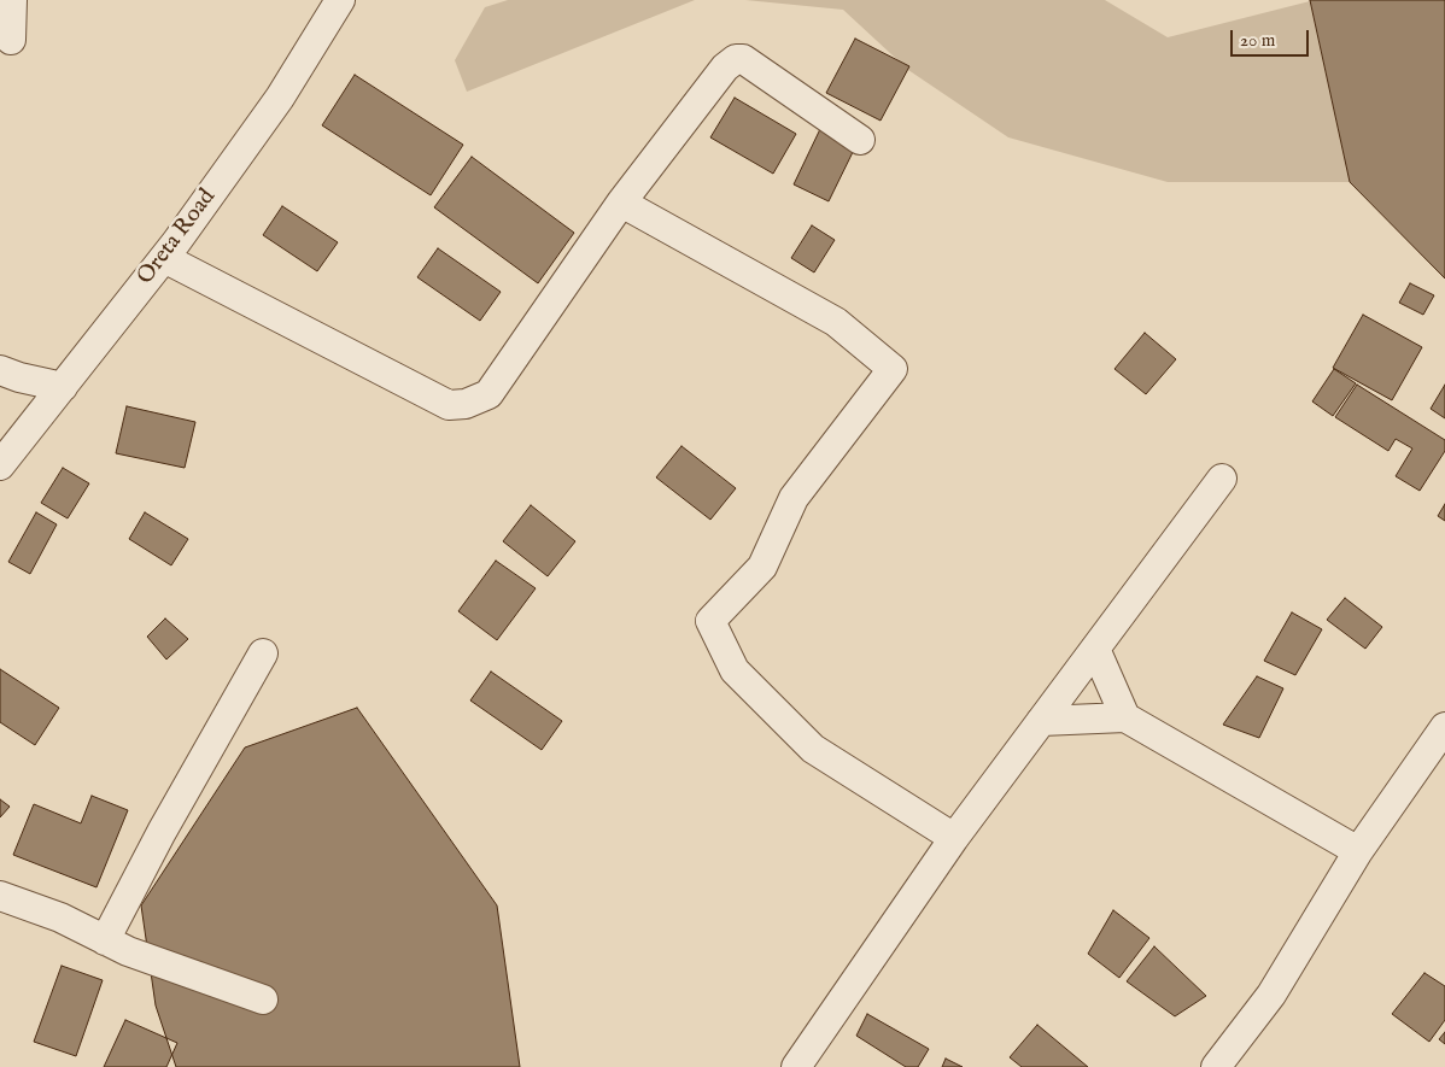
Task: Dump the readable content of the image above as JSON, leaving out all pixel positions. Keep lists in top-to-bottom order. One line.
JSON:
{"streets":{"street":["Oreta Road"]},"scale_bar":"20 m"}
